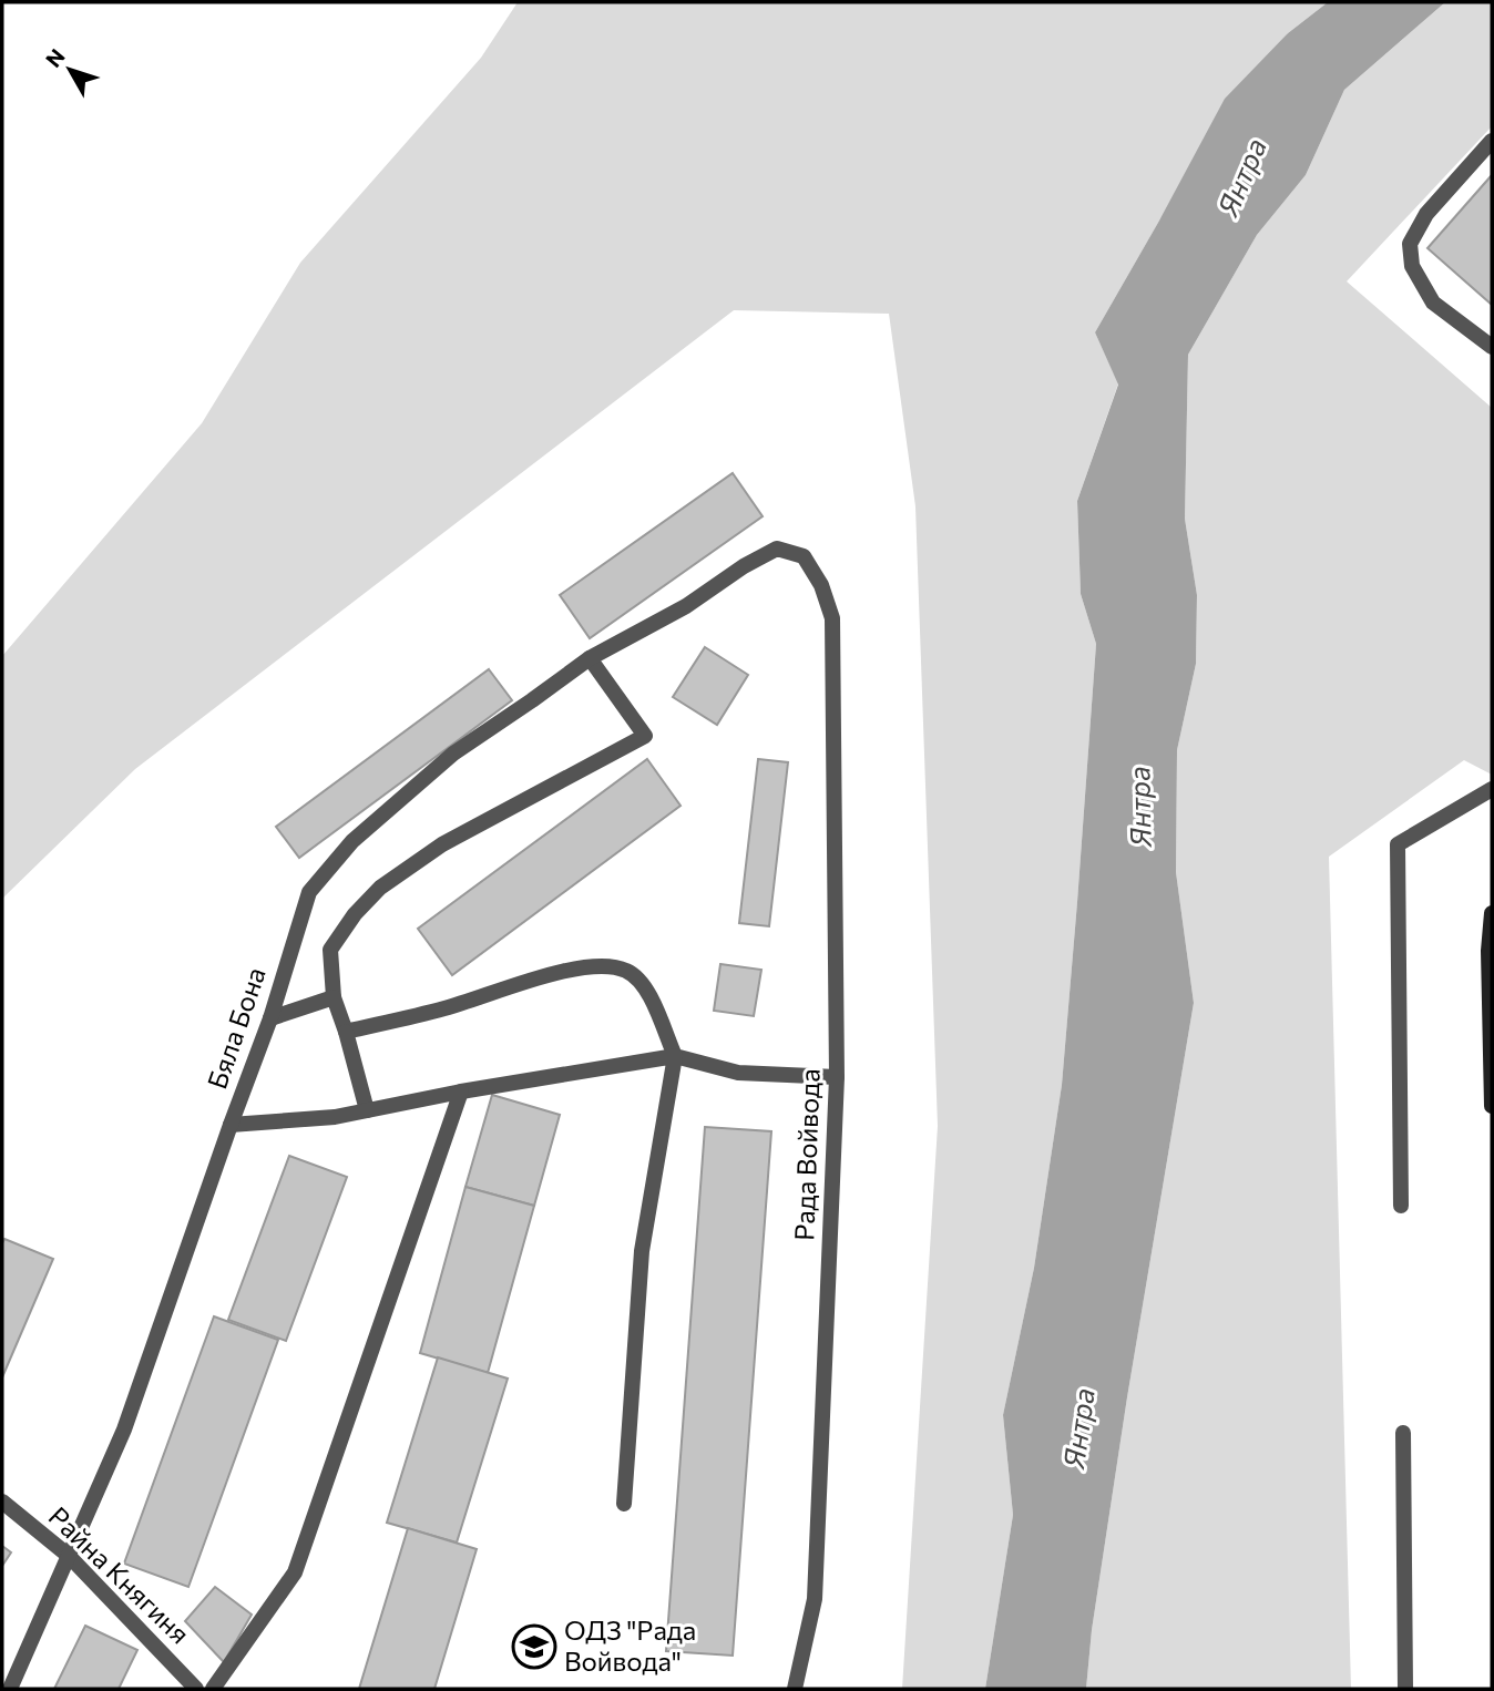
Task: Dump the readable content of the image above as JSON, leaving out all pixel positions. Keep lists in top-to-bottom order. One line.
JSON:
{"streets":{"street":["Бяла Бона","Рада Войвода","Райна Княгиня"]},"crossings":[["Бяла Бона","Рада Войвода"],["Бяла Бона","Райна Княгиня"]],"water":["Янтра"],"places":{"school or university":["ОДЗ \"Рада Войвода\""]},"north":"top left"}
